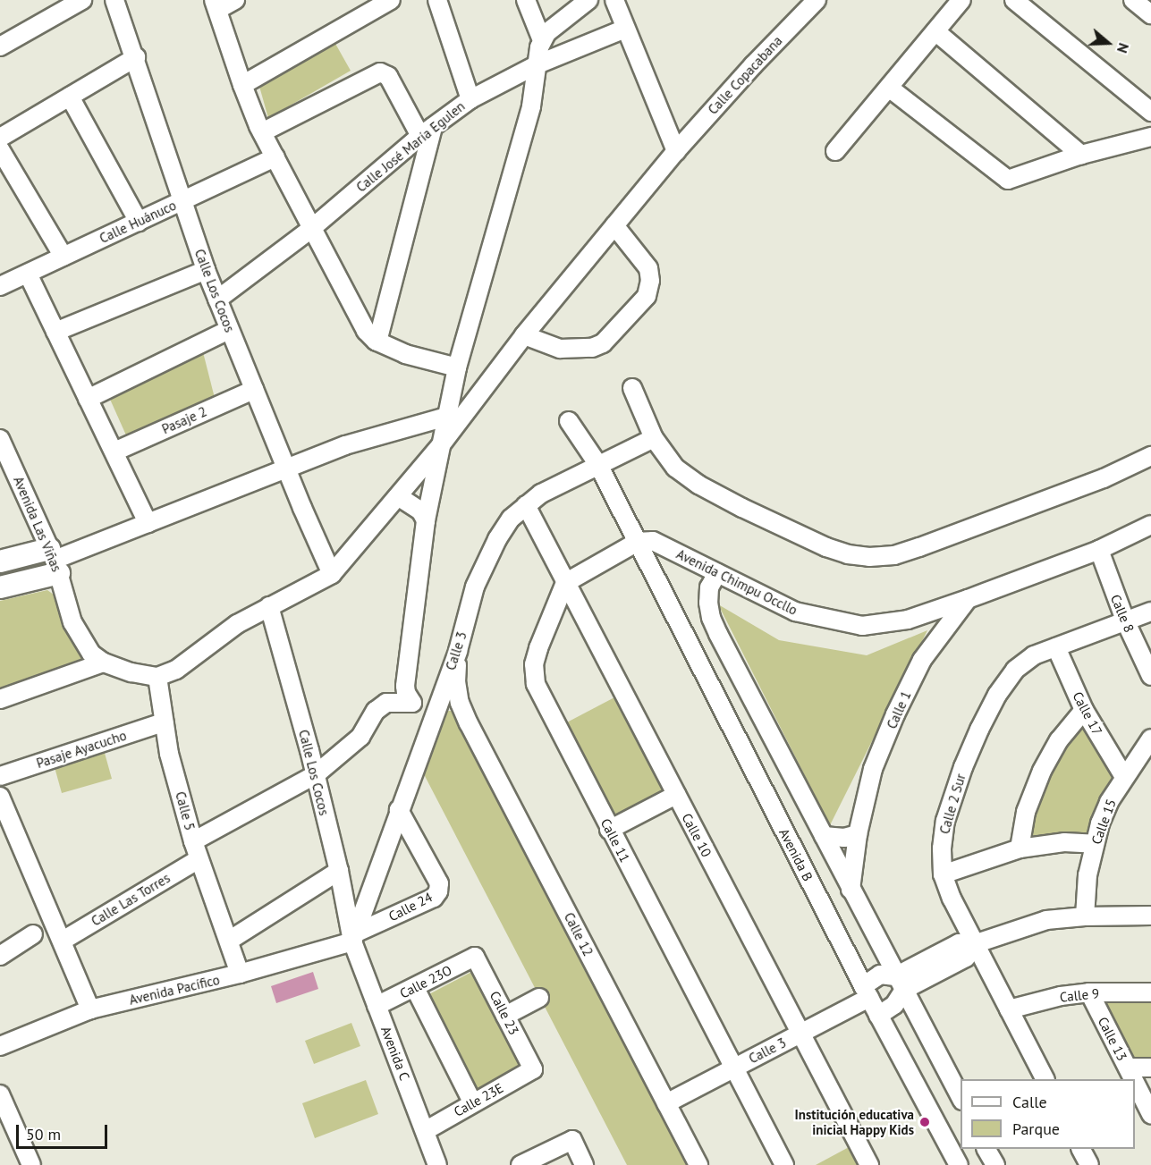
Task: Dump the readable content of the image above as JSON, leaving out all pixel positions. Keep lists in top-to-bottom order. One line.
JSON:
{"streets":{"street":["Calle Copacabana","Calle José María Egulen","Calle Huánuco","Calle Los Cocos","Pasaje 2","Avenida Las Viñas","Avenida Chimpu Occllo","Calle 8","Calle 3","Calle 1","Calle 17","Pasaje Ayacucho","Calle 2 Sur","Calle 5","Calle 15","Calle 10","Calle 11","Avenida B","Calle Las Torres","Calle 24","Calle 12","Calle 23O","Avenida Pacífico","Calle 9","Calle 23","Calle 13","Avenida C","Calle 23E"]},"crossings":[["Calle Copacabana","Calle Los Cocos"],["Calle José María Egulen","Calle Los Cocos"],["Calle Huánuco","Calle Los Cocos"],["Calle Los Cocos","Pasaje 2"],["Calle Los Cocos","Calle 3"],["Calle Los Cocos","Calle 24"],["Calle Los Cocos","Avenida Pacífico"],["Calle Los Cocos","Avenida C"],["Avenida Chimpu Occllo","Calle 8"],["Avenida Chimpu Occllo","Calle 1"],["Avenida Chimpu Occllo","Avenida B"],["Calle 8","Calle 2 Sur"],["Calle 3","Calle 2 Sur"],["Calle 3","Calle 15"],["Calle 3","Calle 10"],["Calle 3","Calle 11"],["Calle 3","Avenida B"],["Calle 3","Calle 24"],["Calle 3","Calle 12"],["Calle 3","Avenida Pacífico"],["Calle 3","Avenida C"],["Calle 17","Calle 2 Sur"],["Calle 17","Calle 15"],["Pasaje Ayacucho","Calle 5"],["Calle 2 Sur","Calle 9"],["Calle 5","Calle Las Torres"],["Calle 5","Avenida Pacífico"],["Calle 10","Calle 11"],["Calle 24","Avenida Pacífico"],["Calle 24","Avenida C"],["Calle 23O","Calle 23"],["Calle 23O","Avenida C"],["Avenida Pacífico","Avenida C"],["Calle 9","Calle 13"],["Calle 23","Calle 23E"],["Avenida C","Calle 23E"]],"places":["Institución educativa inicial Happy Kids"],"legend":["Calle","Parque"],"scale_bar":"50 m","north":"right"}
